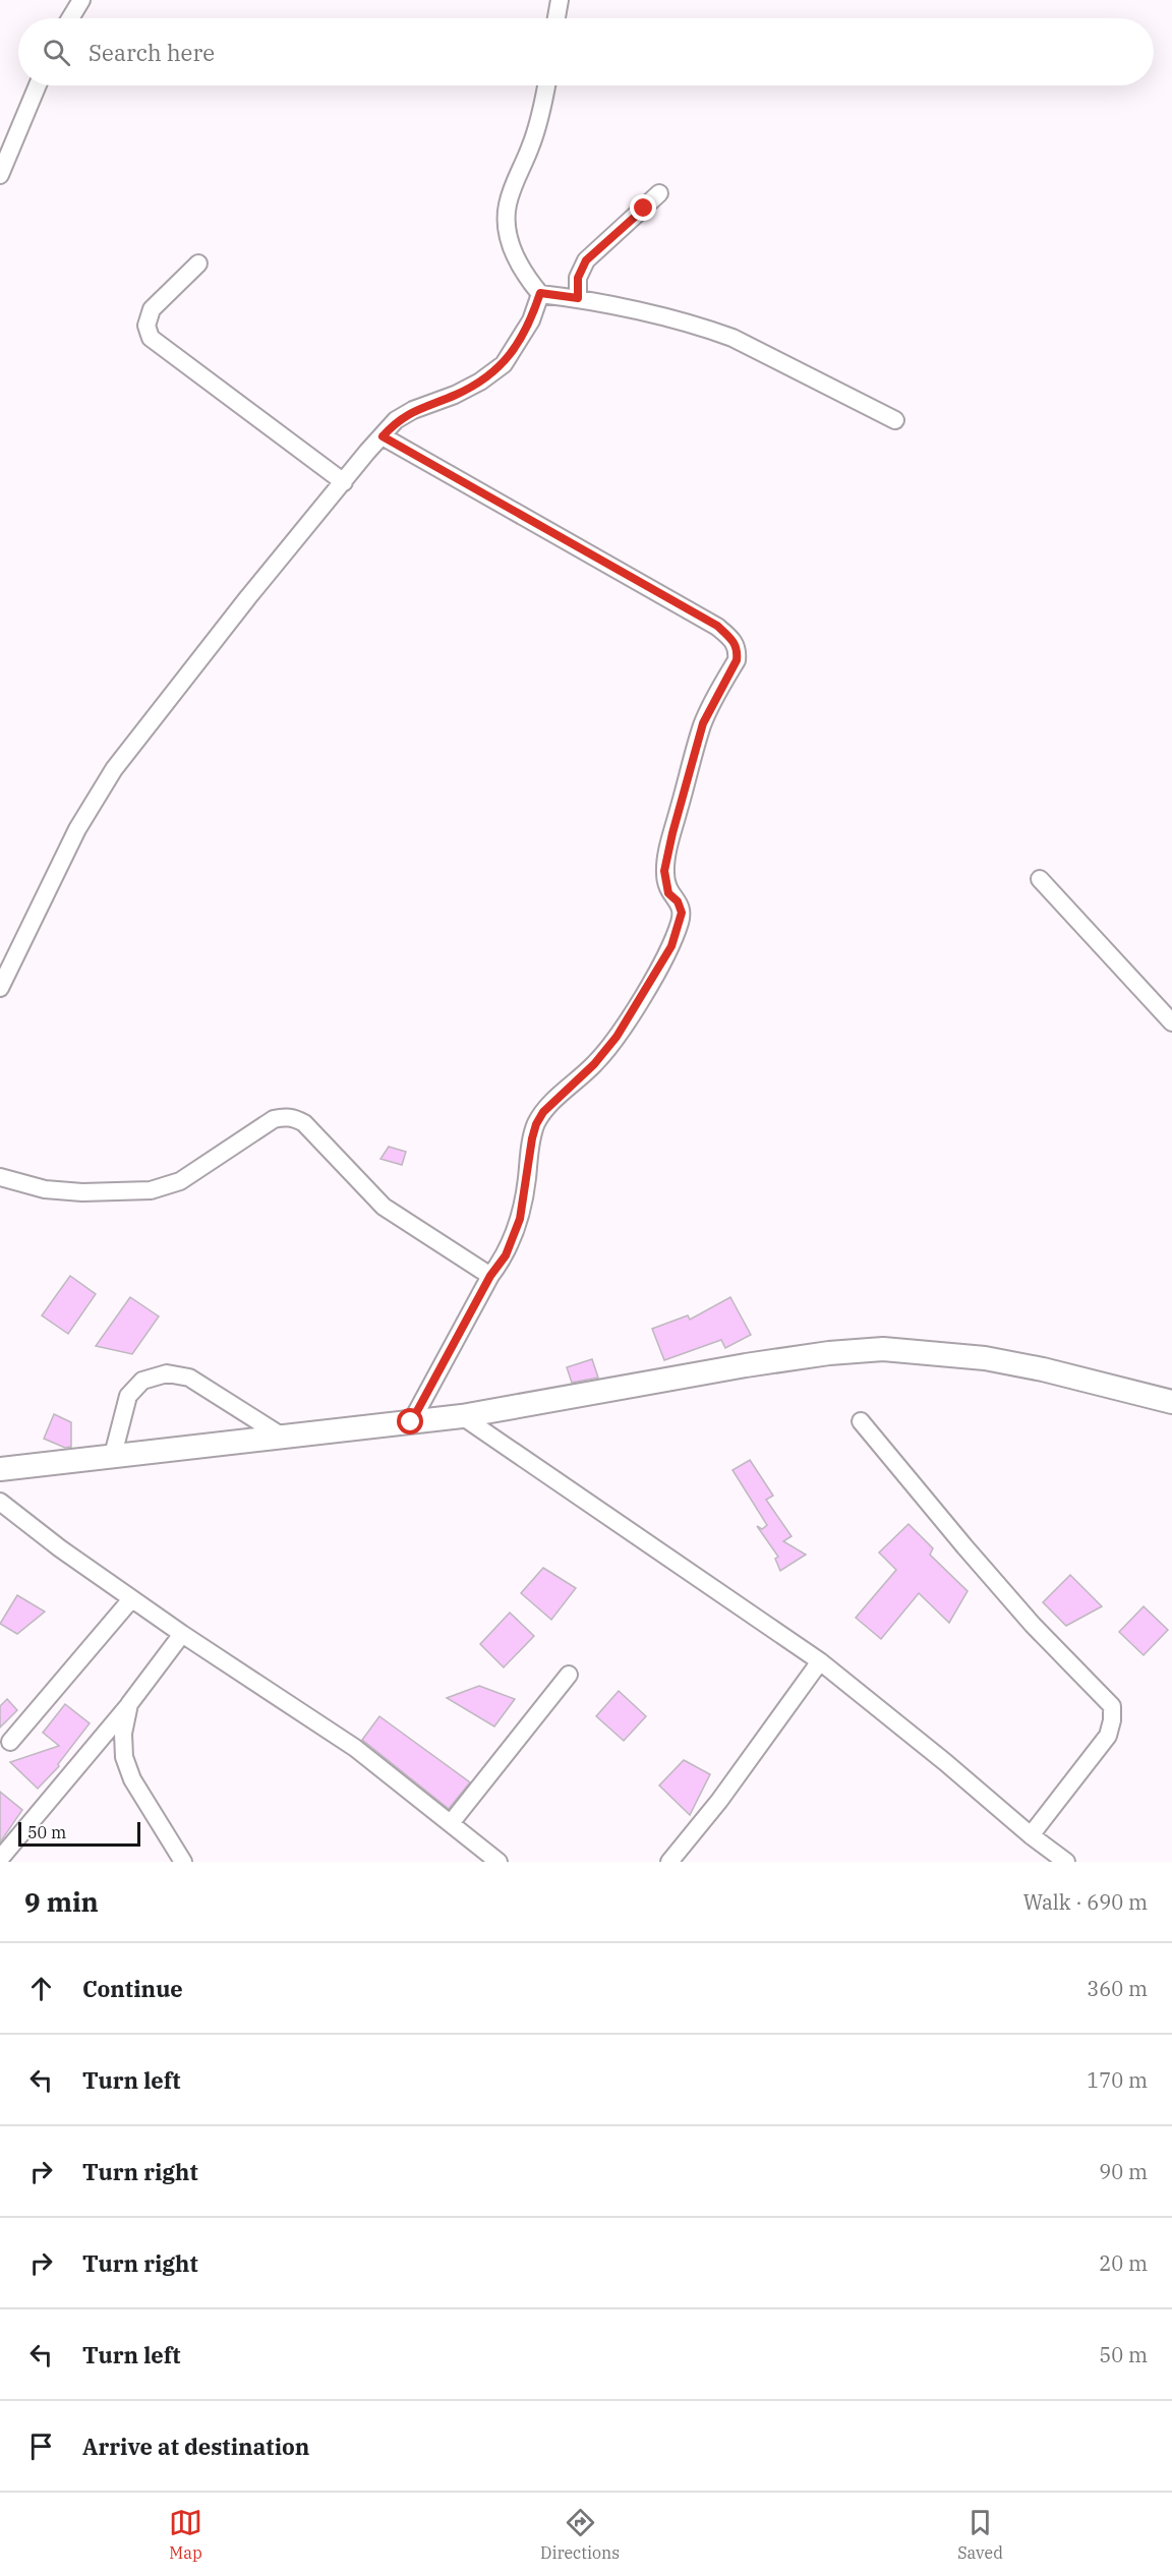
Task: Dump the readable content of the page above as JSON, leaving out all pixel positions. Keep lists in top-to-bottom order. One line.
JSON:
{"scale_bar":"50 m","page":{"search":"Search here","scale":"50 m","heading":["9 min","Walk · 690 m"],"list":[["Continue","360 m"],["Turn left","170 m"],["Turn right","90 m"],["Turn right","20 m"],["Turn left","50 m"],"Arrive at destination"],"nav":["Map","Directions","Saved"]}}
